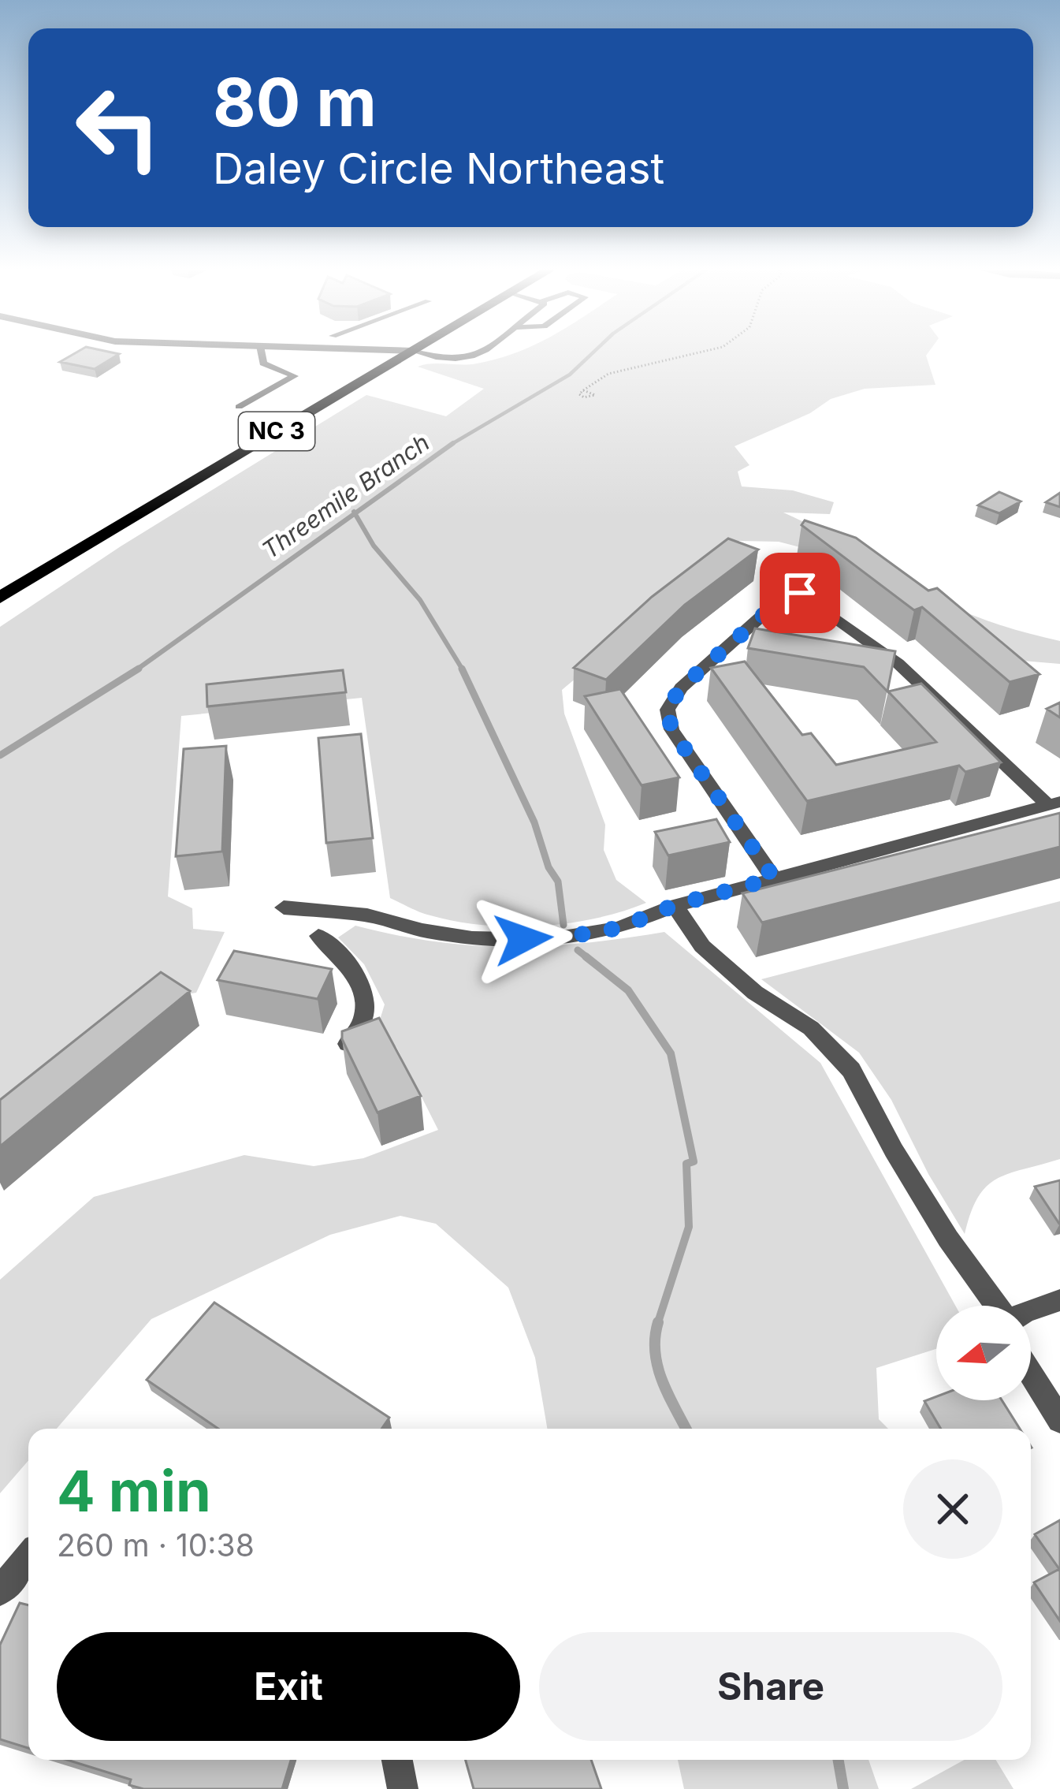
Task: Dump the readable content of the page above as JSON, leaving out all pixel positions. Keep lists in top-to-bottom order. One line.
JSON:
{"streets":{"main road":["NC 3"]},"water":["Threemile Branch"],"north":"left","page":{"turn":["80 m","Daley Circle Northeast"],"heading":["4 min","260 m · 10:38"],"buttons":["Exit","Share"]}}
